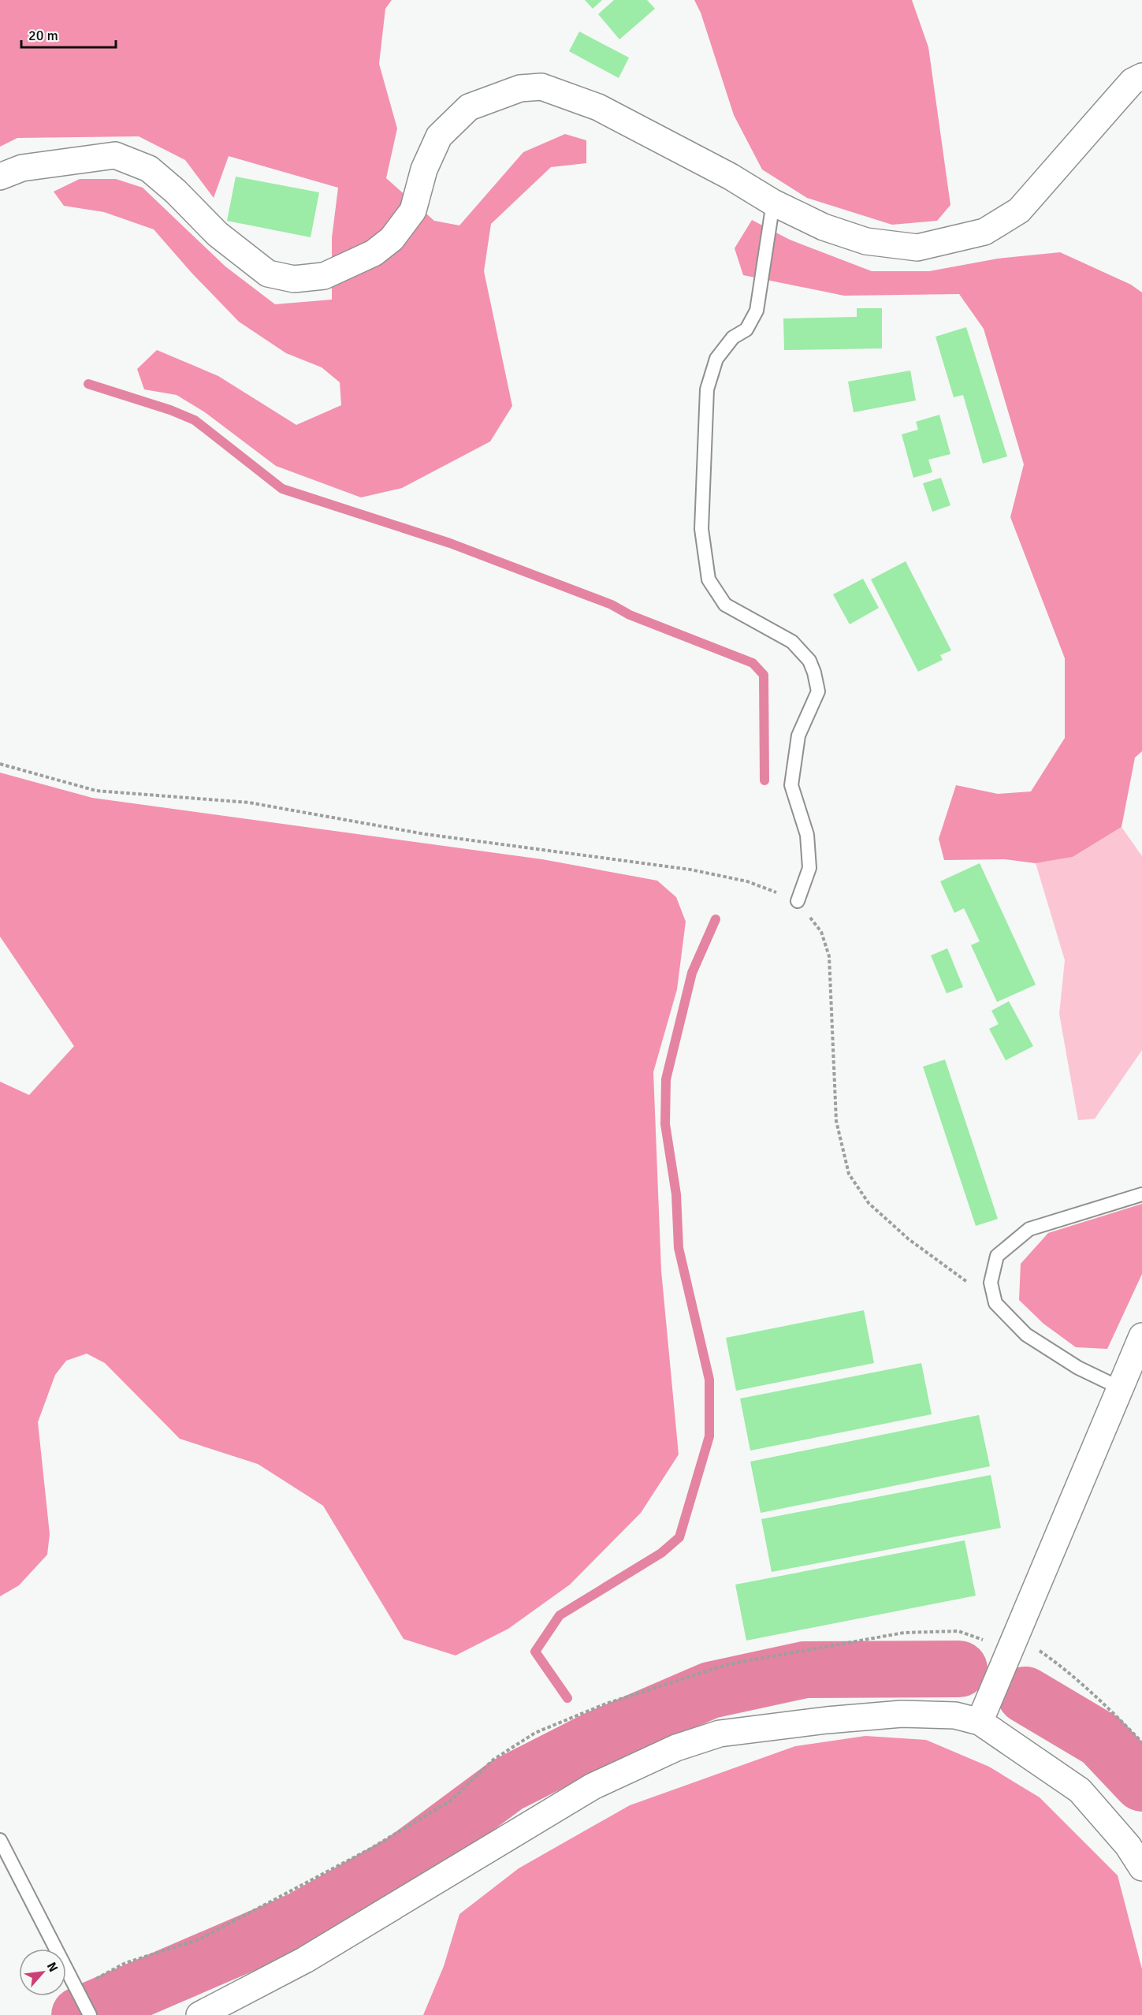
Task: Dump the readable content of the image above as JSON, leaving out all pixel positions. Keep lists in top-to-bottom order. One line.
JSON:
{"scale_bar":"20 m","north":"top right"}
